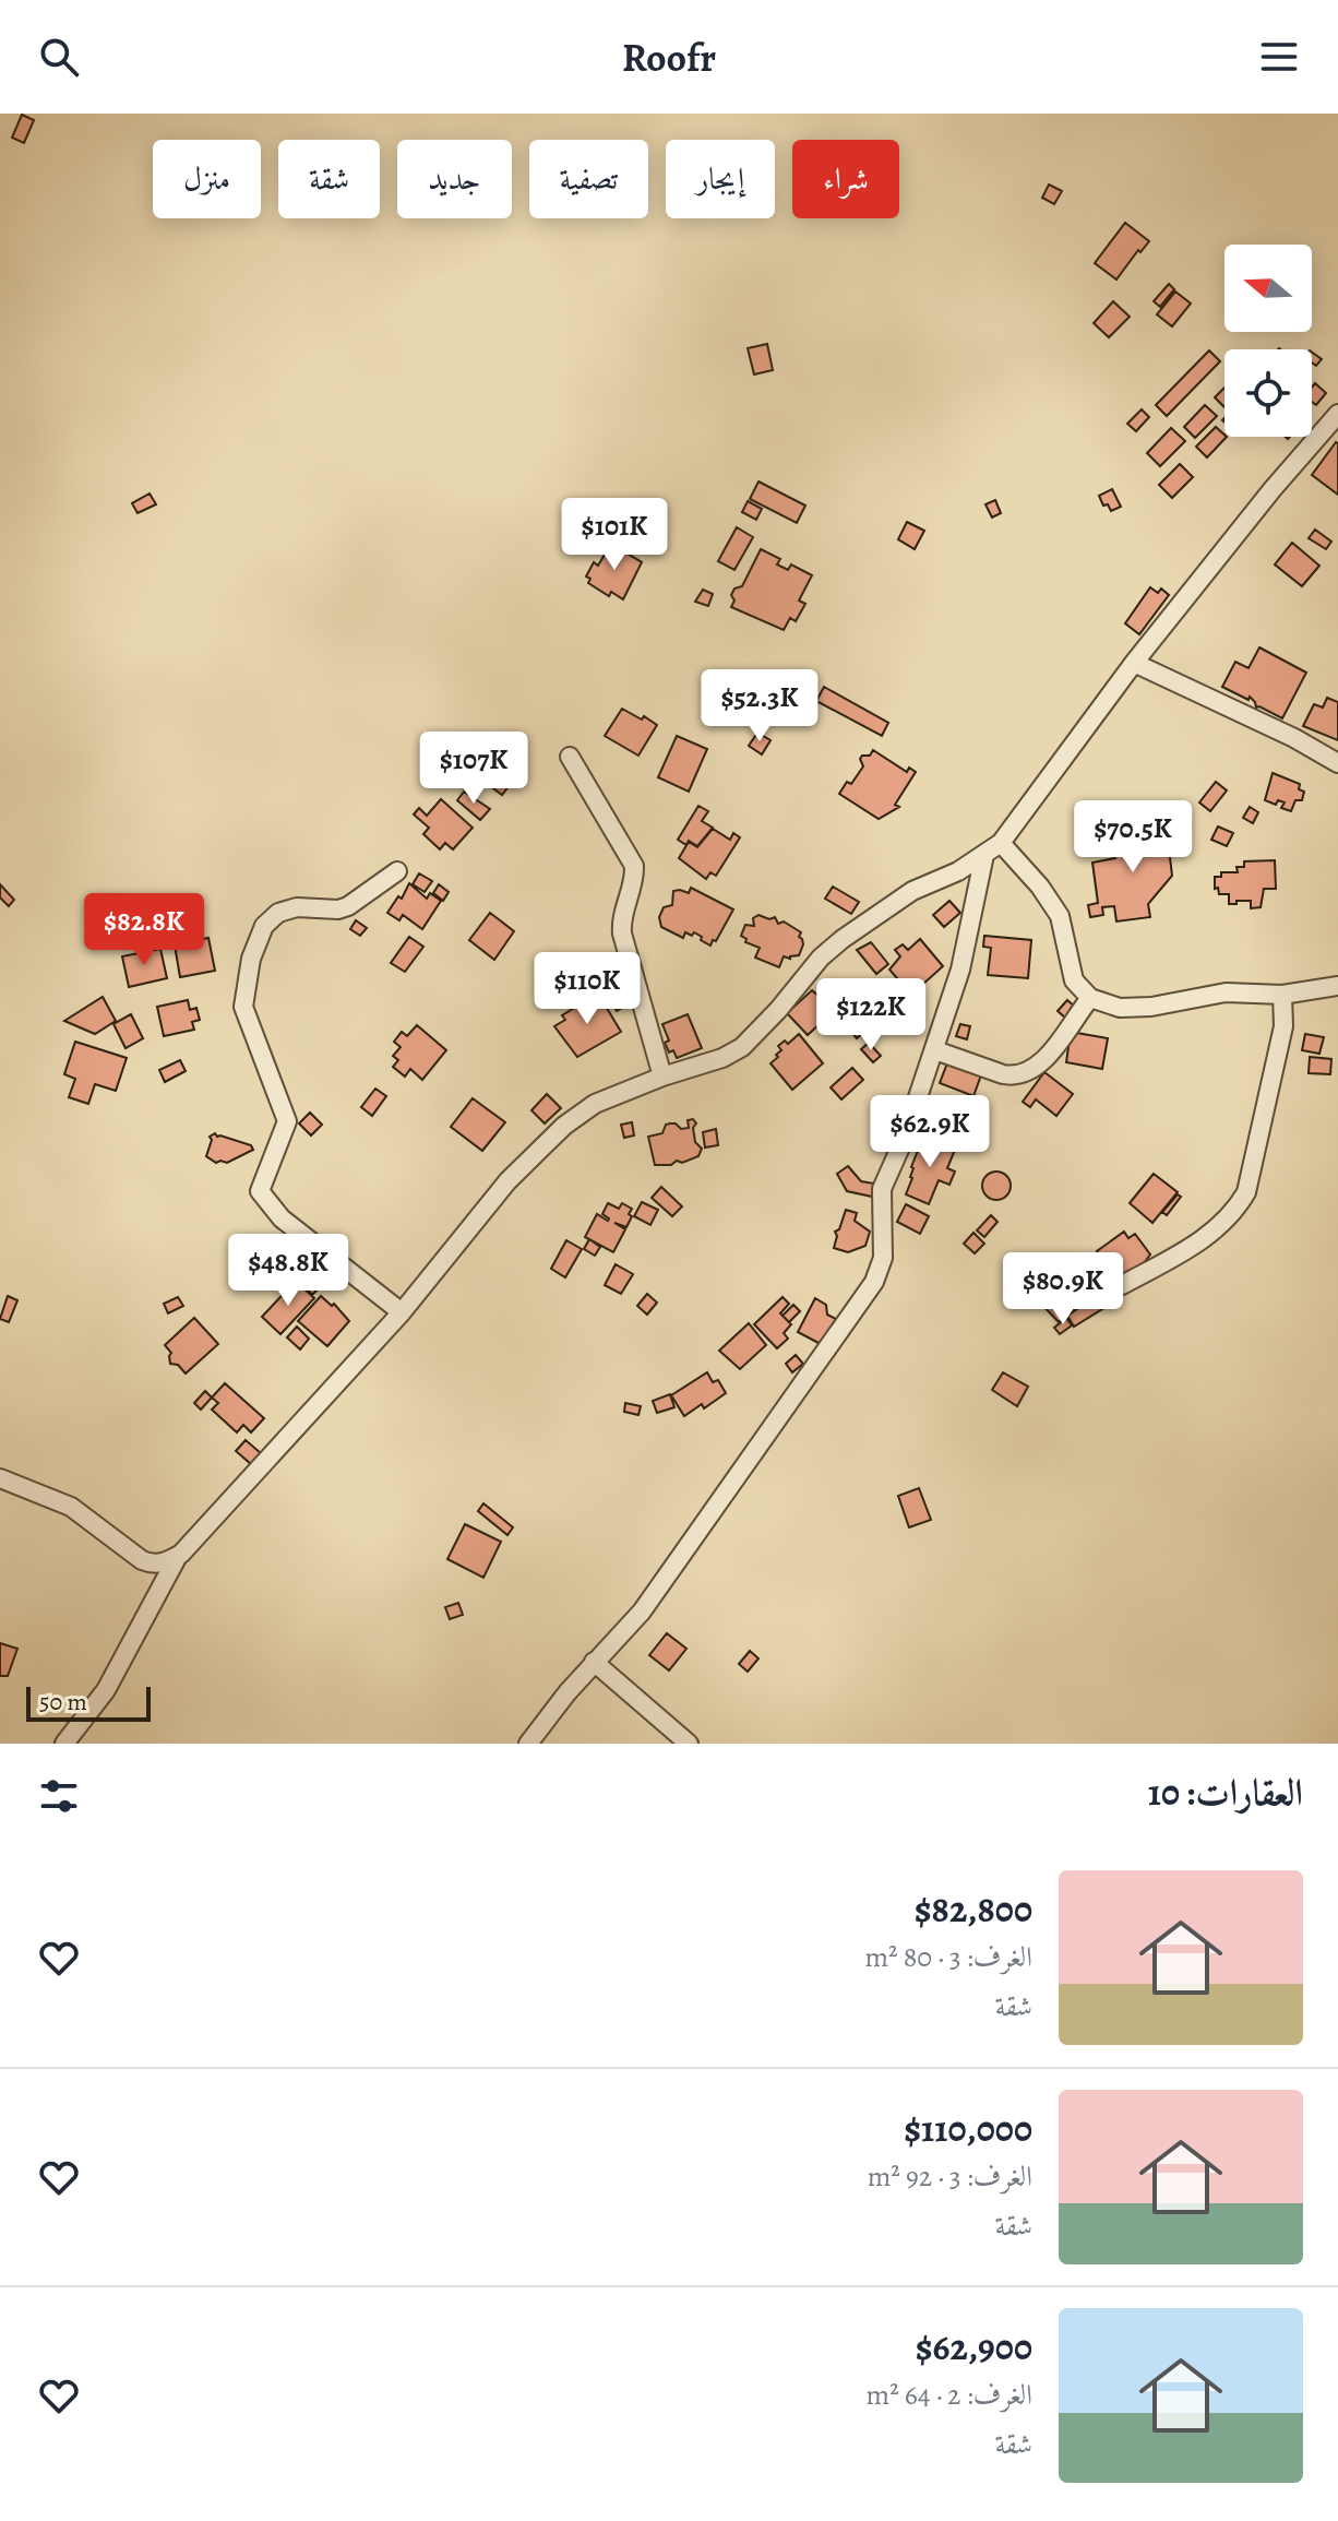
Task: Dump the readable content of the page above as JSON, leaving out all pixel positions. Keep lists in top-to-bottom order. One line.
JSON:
{"scale_bar":"50 m","north":"left","page":{"header":"Roofr","chip":["شراء","إيجار","تصفية","جديد","شقة","منزل"],"price":["$101K","$52.3K","$107K","$70.5K","$82.8K","$110K","$122K","$62.9K","$48.8K","$80.9K"],"scale":"50 m","heading":"العقارات: 10","list":[{"name":"$82,800","note":"الغرف: 3 · 80 m² · شقة"},{"name":"$110,000","note":"الغرف: 3 · 92 m² · شقة"},{"name":"$62,900","note":"الغرف: 2 · 64 m² · شقة"}]}}
